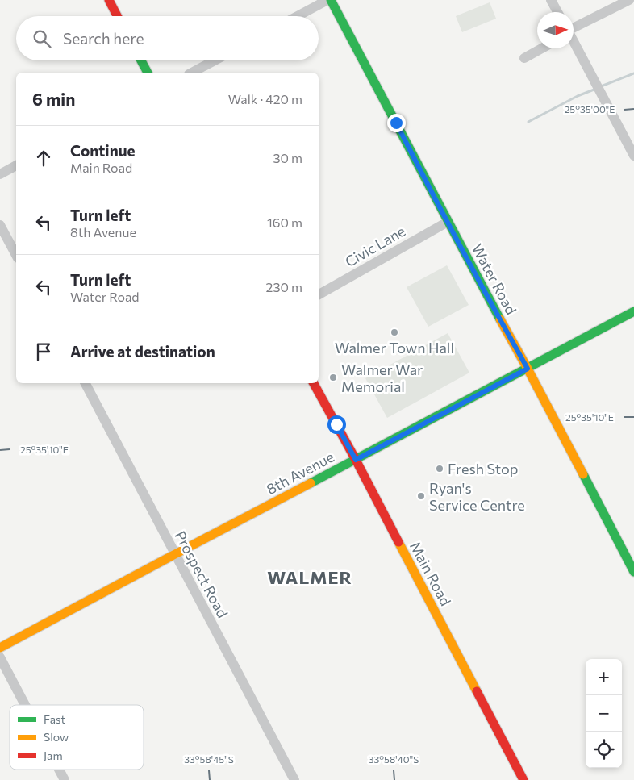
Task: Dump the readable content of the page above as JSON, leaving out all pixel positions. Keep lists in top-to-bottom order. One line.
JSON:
{"streets":{"street":["Civic Lane","Water Road","8th Avenue","Main Road","Prospect Road"]},"crossings":[["Civic Lane","Water Road"],["Water Road","8th Avenue"],["8th Avenue","Main Road"],["8th Avenue","Prospect Road"]],"districts":["WALMER"],"places":["Walmer Town Hall","Walmer War Memorial","Fresh Stop","Ryan's Service Centre"],"legend":["Fast","Slow","Jam"],"north":"right","page":{"search":"Search here","heading":["6 min","Walk · 420 m"],"list":[["Continue","Main Road","30 m"],["Turn left","8th Avenue","160 m"],["Turn left","Water Road","230 m"],"Arrive at destination"],"map_buttons":["+","−"]},"coordinates":["25°35'00\"E","25°35'10\"E","33°58'45\"S","33°58'40\"S"]}
